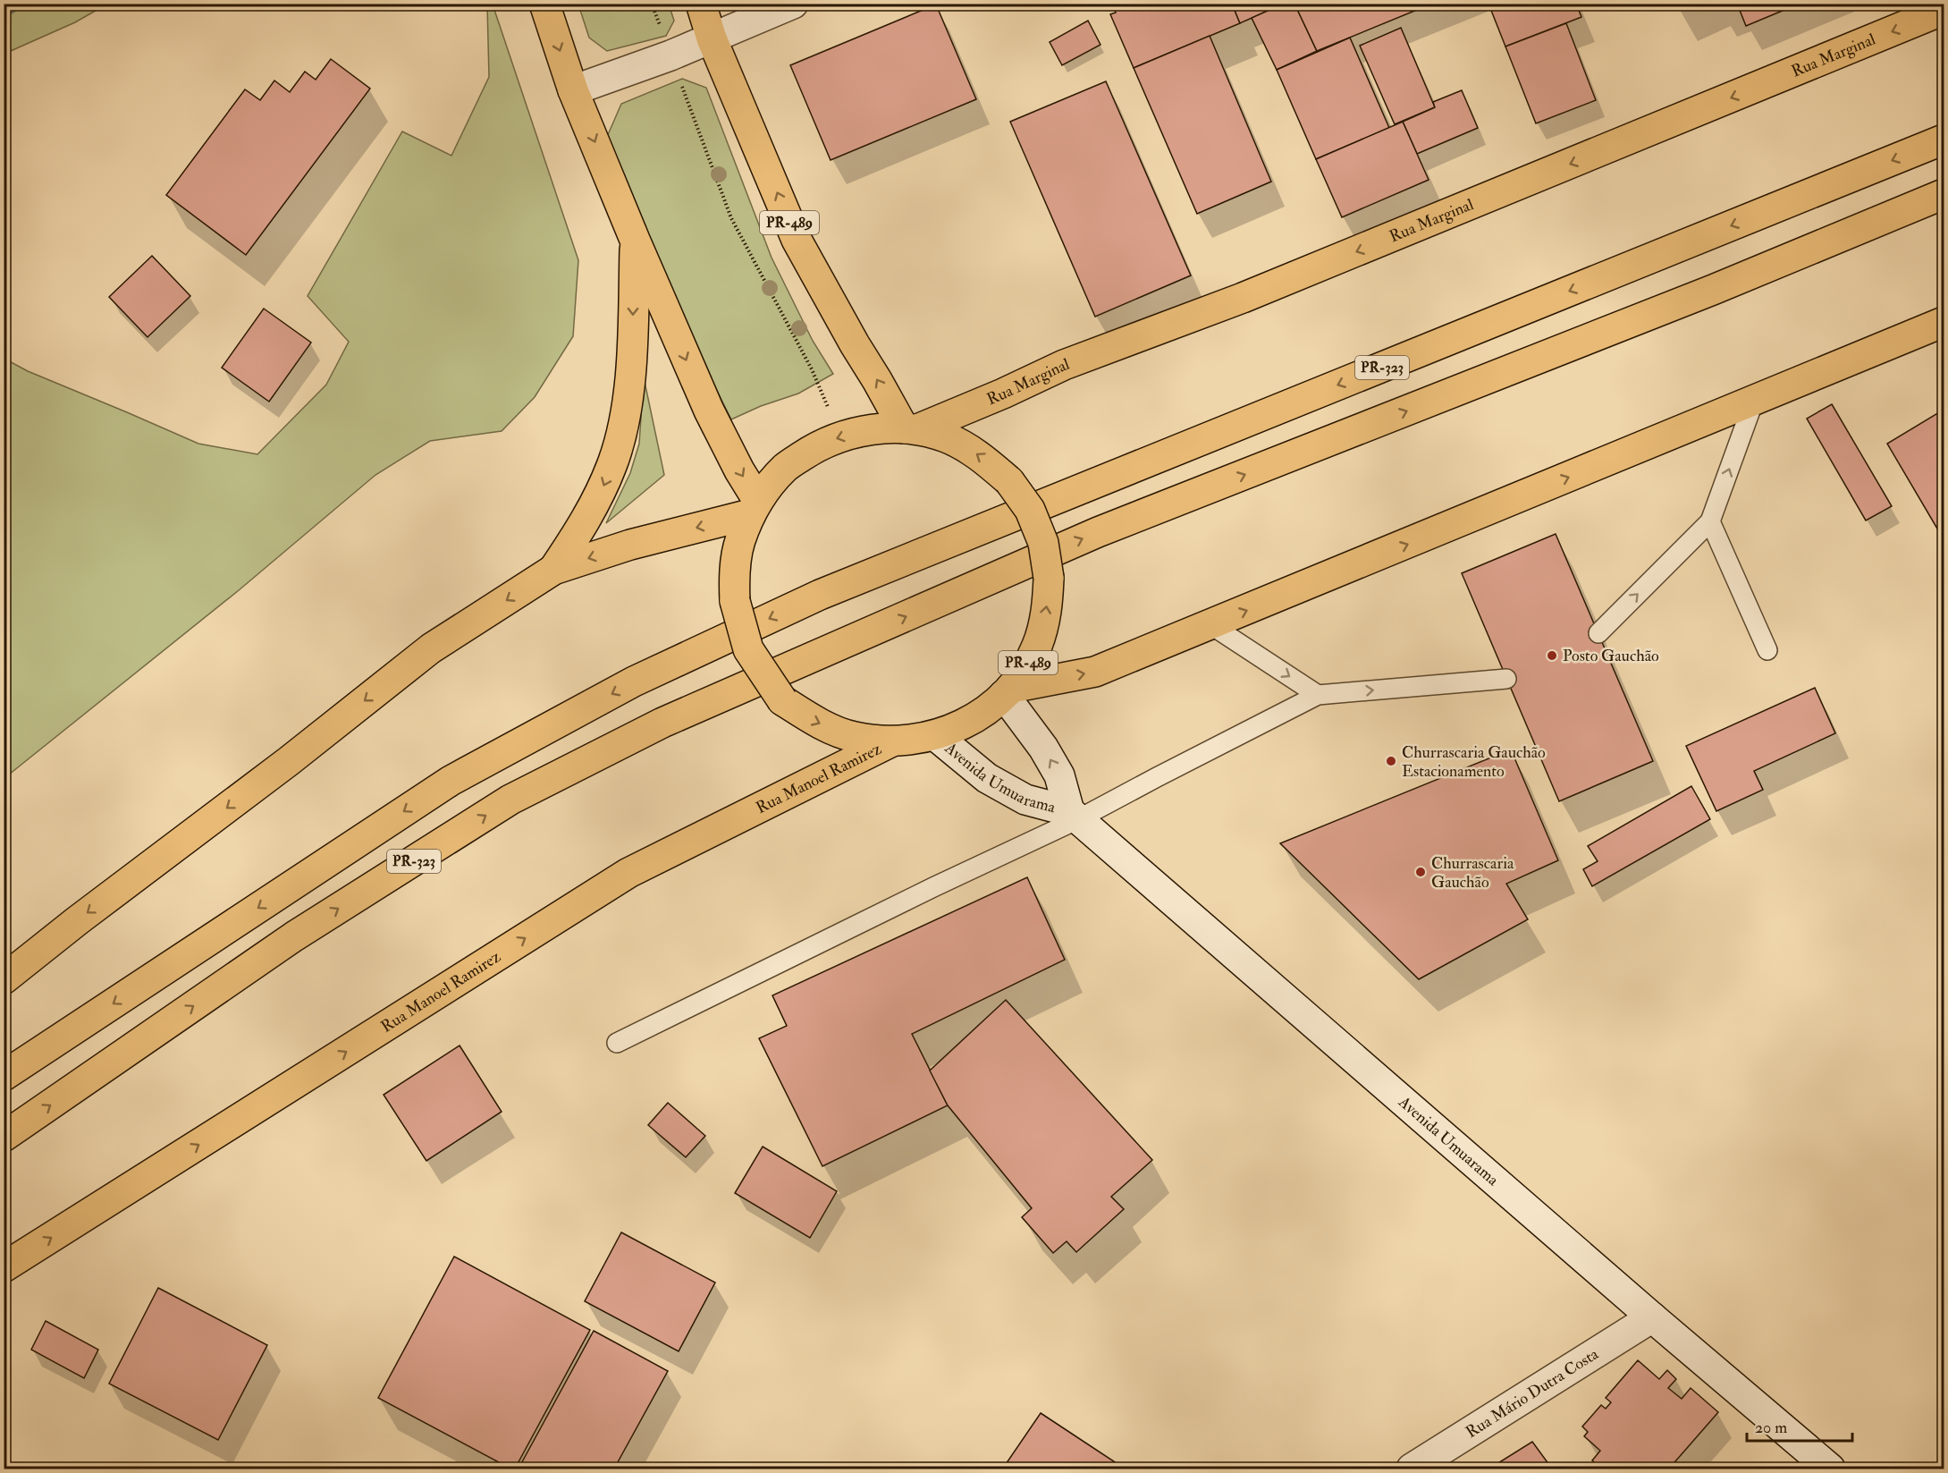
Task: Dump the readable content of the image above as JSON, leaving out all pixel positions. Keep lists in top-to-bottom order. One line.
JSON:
{"streets":{"main road":["Rua Marginal","PR-489","PR-323","Rua Manoel Ramirez"],"street":["Avenida Umuarama","Rua Mário Dutra Costa"]},"crossings":[["Rua Marginal","PR-489"],["PR-489","Avenida Umuarama"],["PR-489","Rua Manoel Ramirez"],["Avenida Umuarama","Rua Mário Dutra Costa"]],"places":["Posto Gauchão","Churrascaria Gauchão Estacionamento","Churrascaria Gauchão"],"scale_bar":"20 m"}
